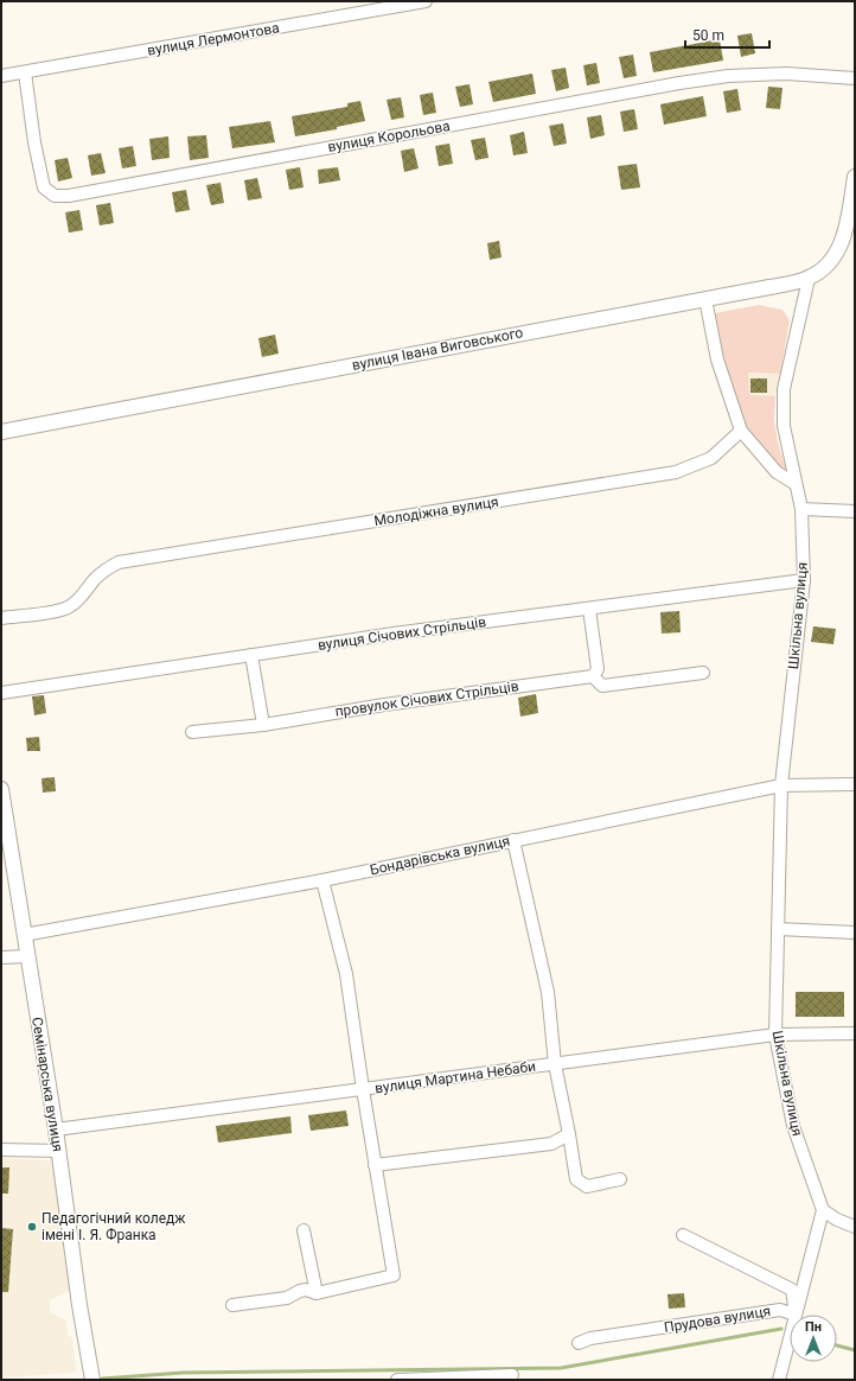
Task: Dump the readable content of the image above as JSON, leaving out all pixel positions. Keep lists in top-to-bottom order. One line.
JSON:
{"streets":{"street":["вулиця Лермонтова","вулиця Корольова","вулиця Івана Виговського","Молодіжна вулиця","Шкільна вулиця","вулиця Січових Стрільців","провулок Січових Стрільців","Бондарівська вулиця","вулиця Мартина Небаби","Семінарська вулиця","Прудова вулиця"]},"crossings":[["вулиця Лермонтова","вулиця Корольова"],["вулиця Івана Виговського","Шкільна вулиця"],["Шкільна вулиця","вулиця Січових Стрільців"],["Шкільна вулиця","Бондарівська вулиця"],["Шкільна вулиця","вулиця Мартина Небаби"],["Бондарівська вулиця","Семінарська вулиця"],["вулиця Мартина Небаби","Семінарська вулиця"]],"places":["Педагогічний коледж імені І. Я. Франка"],"scale_bar":"50 m","north":"top"}
